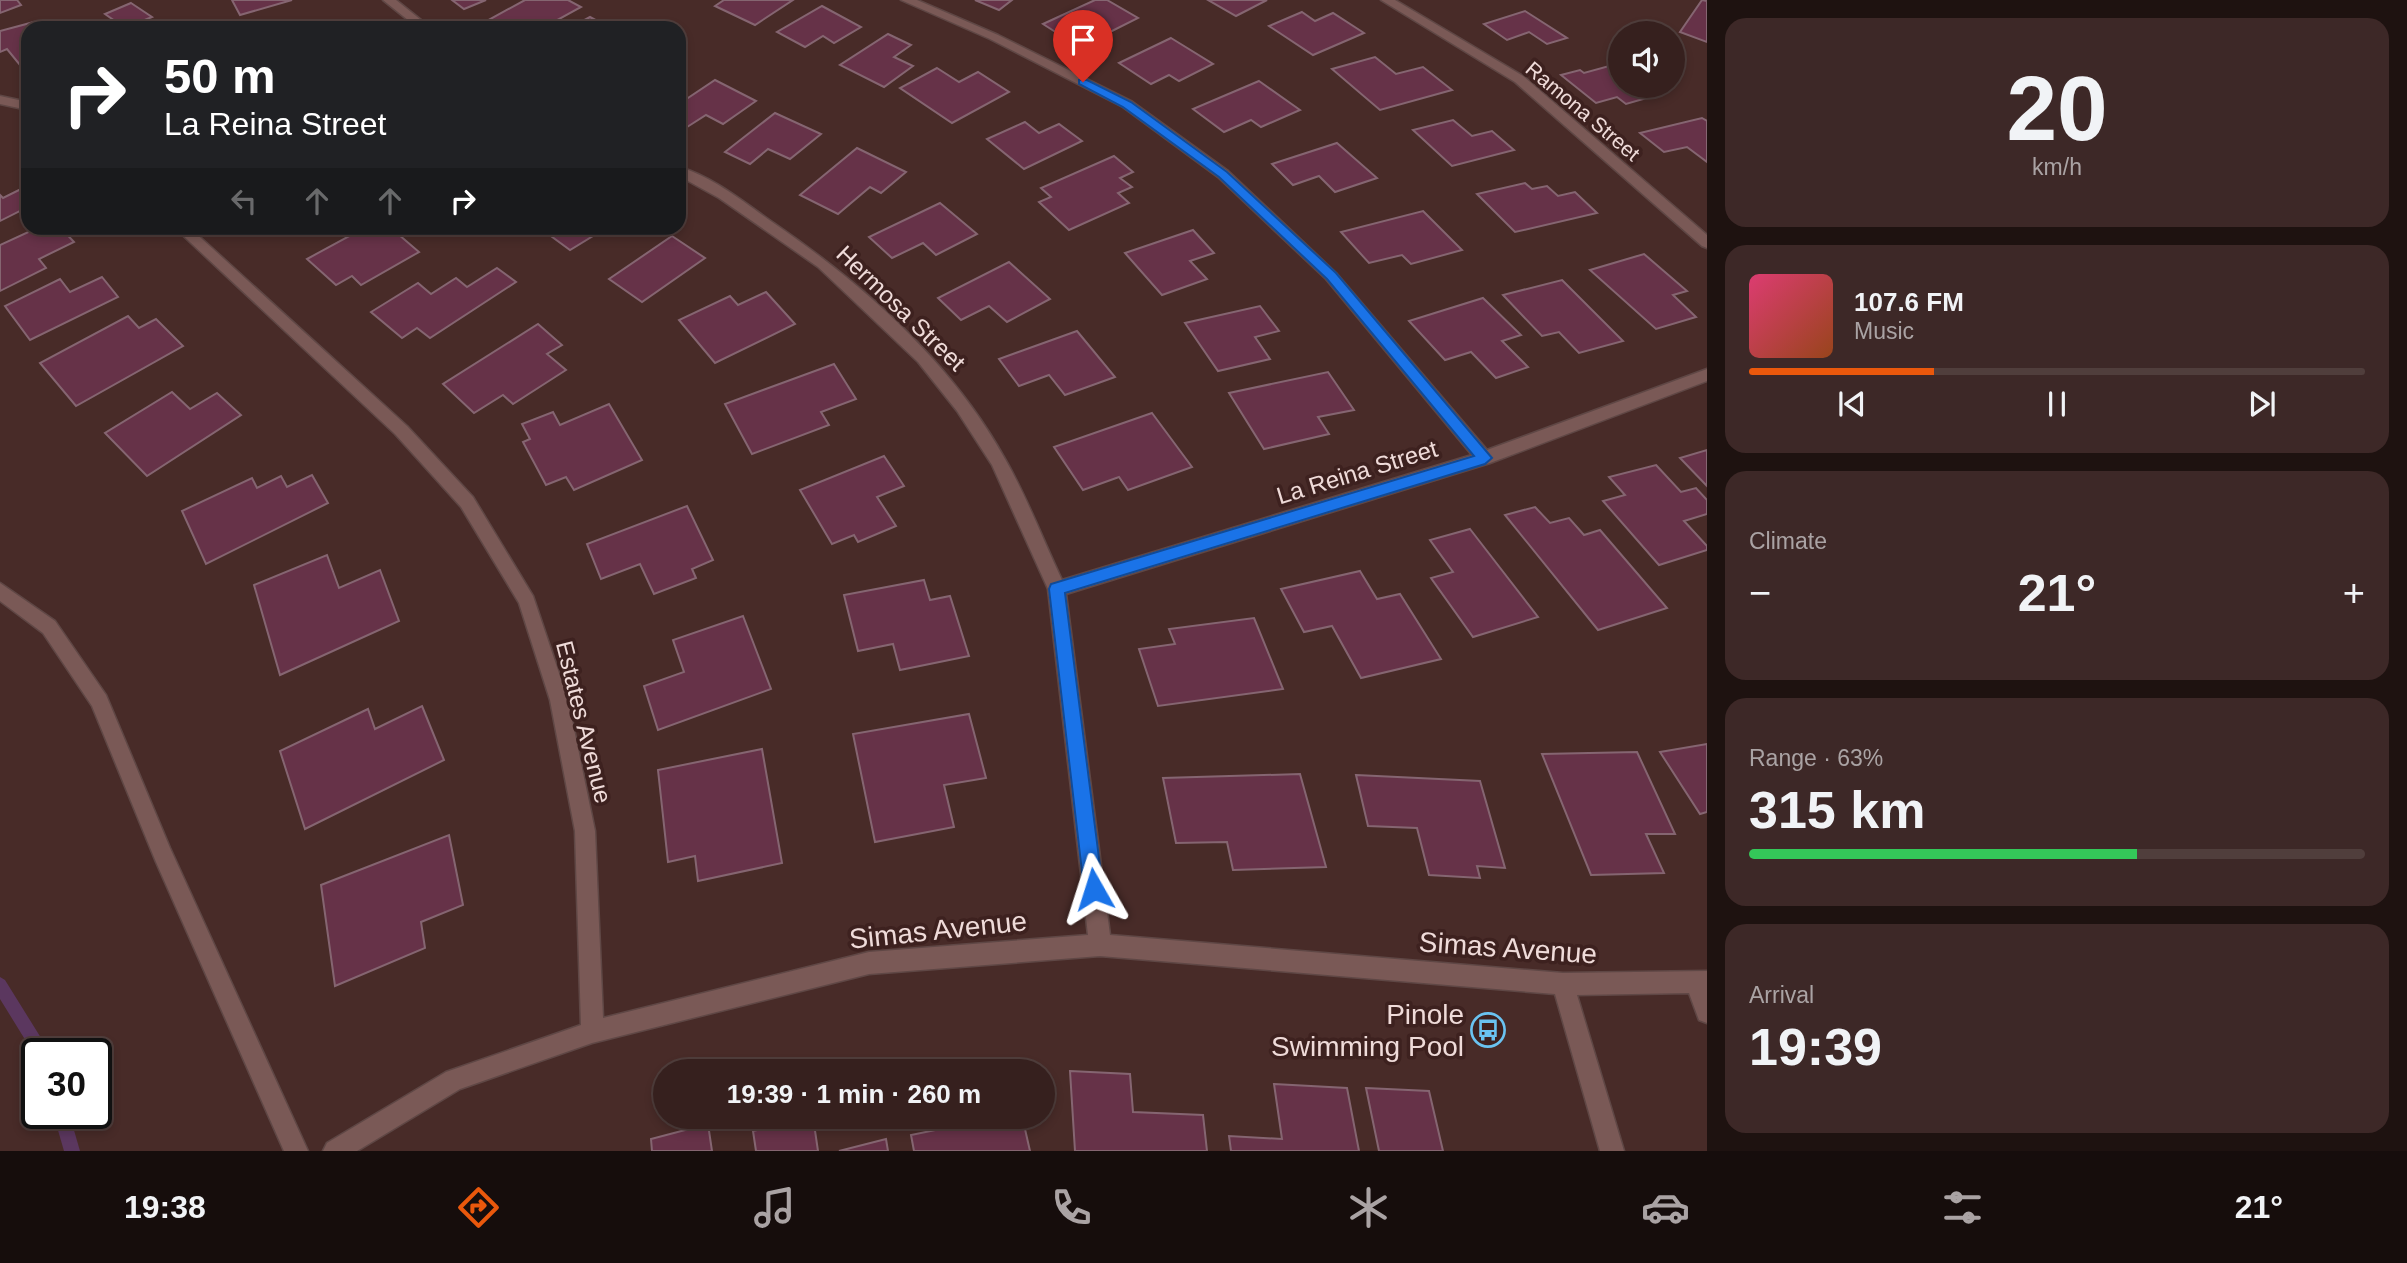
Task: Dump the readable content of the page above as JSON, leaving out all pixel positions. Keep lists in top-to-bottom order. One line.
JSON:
{"streets":{"street":["Ramona Street","Hermosa Street","La Reina Street","Estates Avenue","Simas Avenue"]},"crossings":[["Hermosa Street","La Reina Street"],["Hermosa Street","Simas Avenue"],["Estates Avenue","Simas Avenue"]],"places":{"bus stop":["Pinole Swimming Pool"]},"page":{"tile":[["20","km/h"],"Climate",["Range · 63%","315 km"],["Arrival","19:39"]],"turn":["50 m","La Reina Street"],"song":["107.6 FM","Music"],"heat":["−","21°","+"],"limit":"30","trip":"19:39 · 1 min · 260 m","tabs":["19:38","21°"]}}
